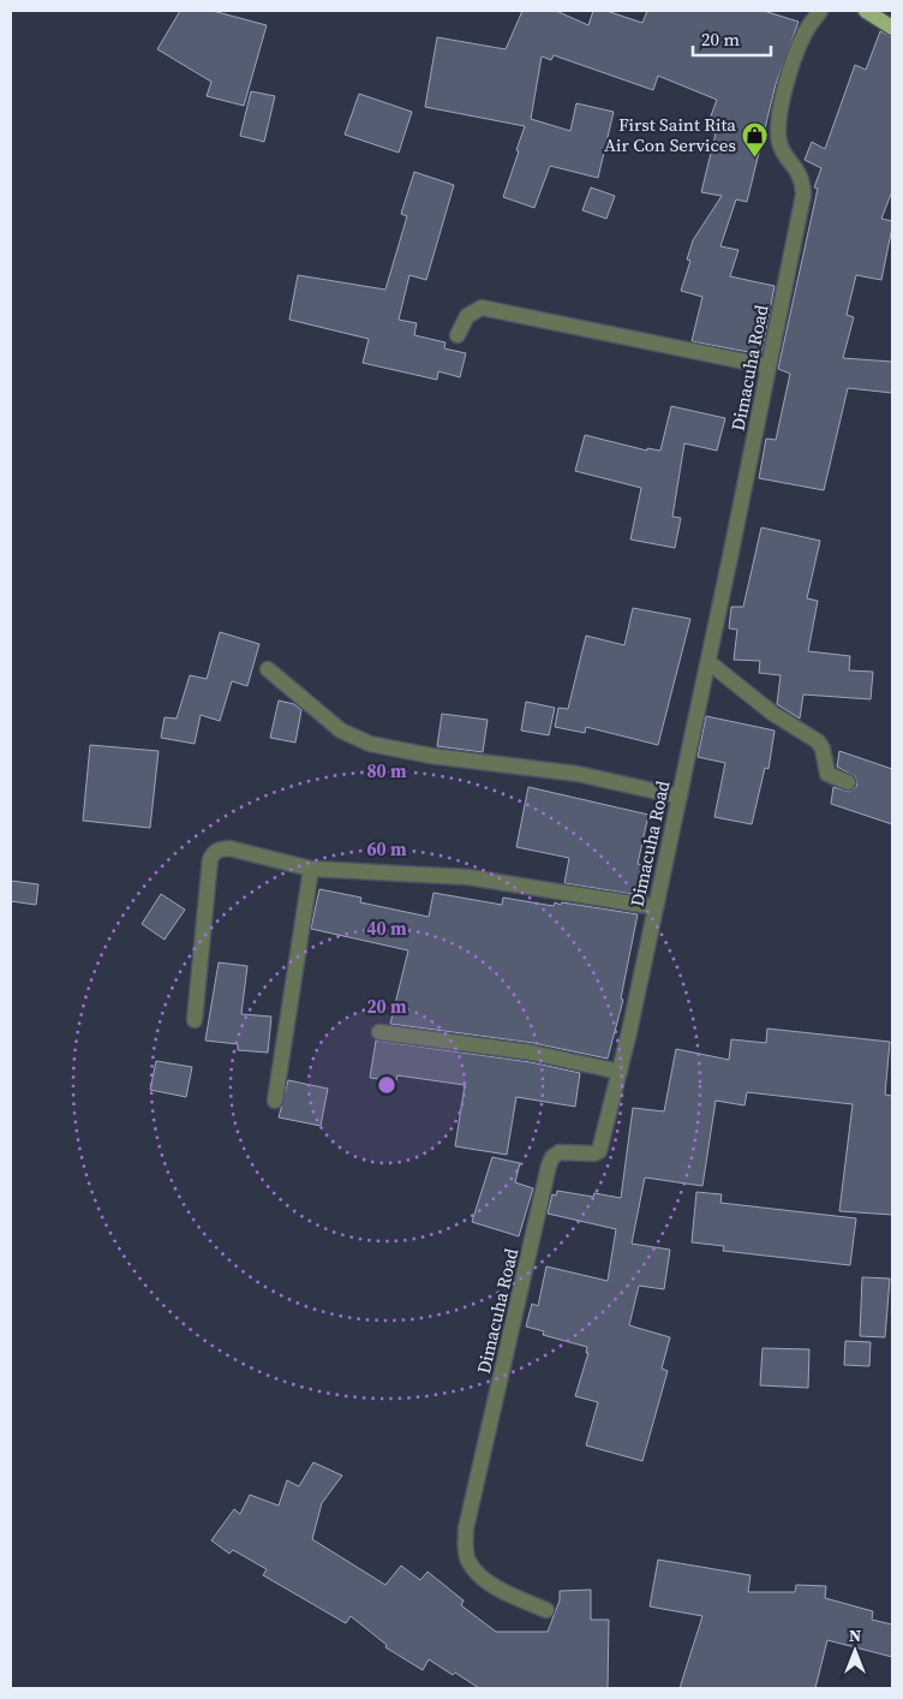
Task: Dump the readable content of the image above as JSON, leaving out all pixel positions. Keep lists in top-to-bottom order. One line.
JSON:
{"streets":{"street":["Dimacuha Road"]},"places":{"shop":["First Saint Rita Air Con Services"]},"scale_bar":"20 m","north":"top","rings":["80 m","60 m","40 m","20 m"]}
